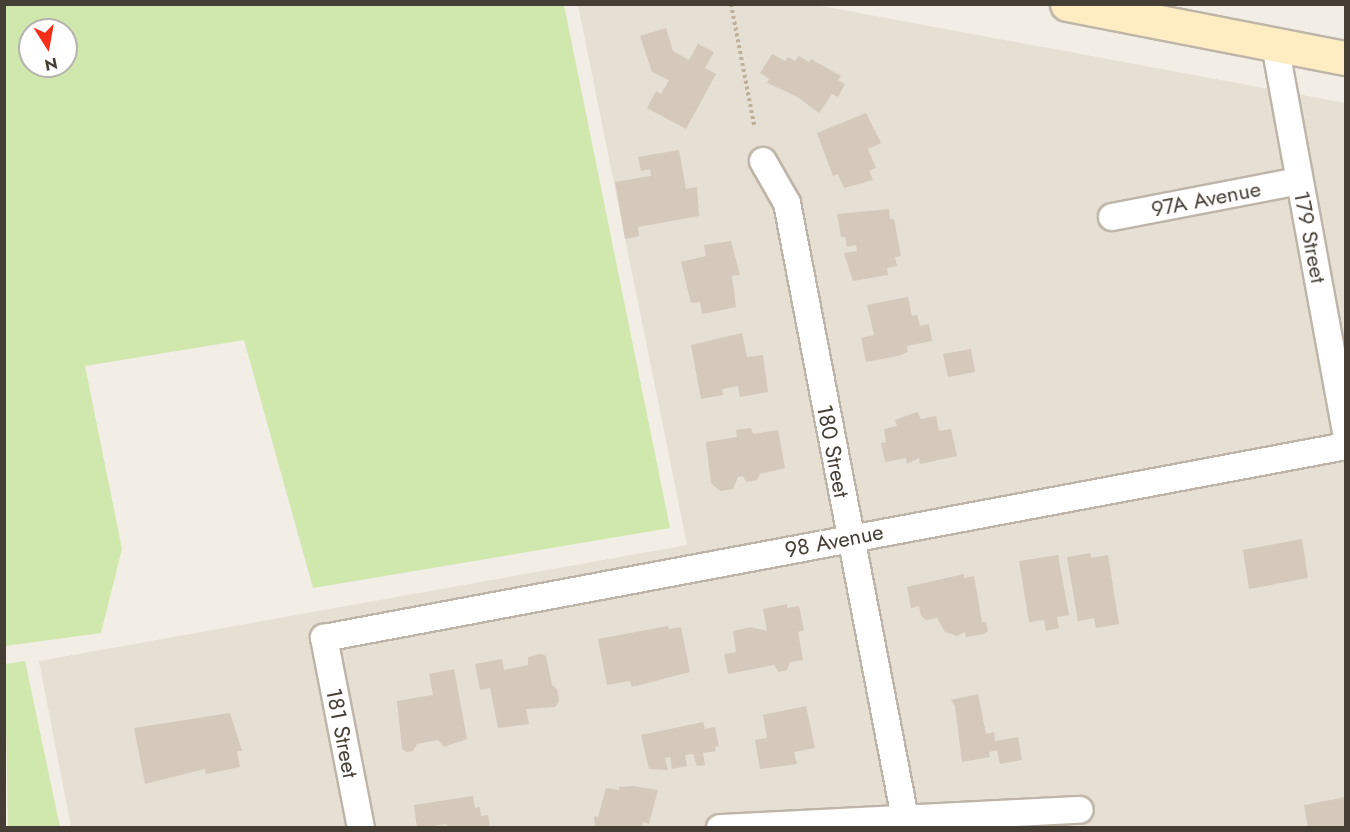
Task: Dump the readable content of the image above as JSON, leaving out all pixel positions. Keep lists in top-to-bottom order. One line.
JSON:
{"streets":{"street":["97A Avenue","179 Street","180 Street","98 Avenue","181 Street"]},"crossings":[["97A Avenue","179 Street"],["180 Street","98 Avenue"],["98 Avenue","181 Street"]],"north":"bottom"}
